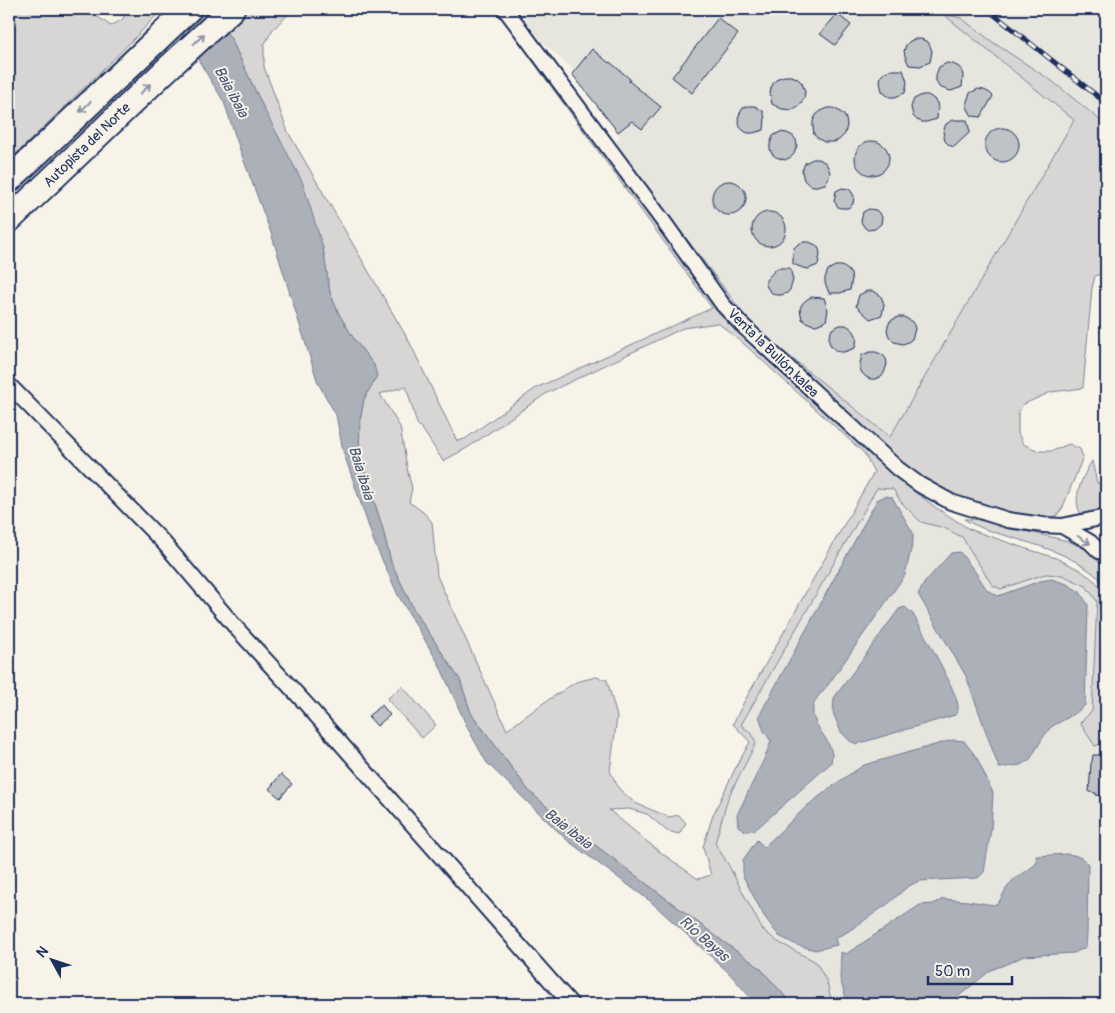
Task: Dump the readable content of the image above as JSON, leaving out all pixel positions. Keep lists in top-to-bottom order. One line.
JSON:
{"streets":{"highway":["Autopista del Norte"],"street":["Venta la Bullón kalea"]},"water":["Baia ibaia","Río Bayas"],"scale_bar":"50 m","north":"top left"}
